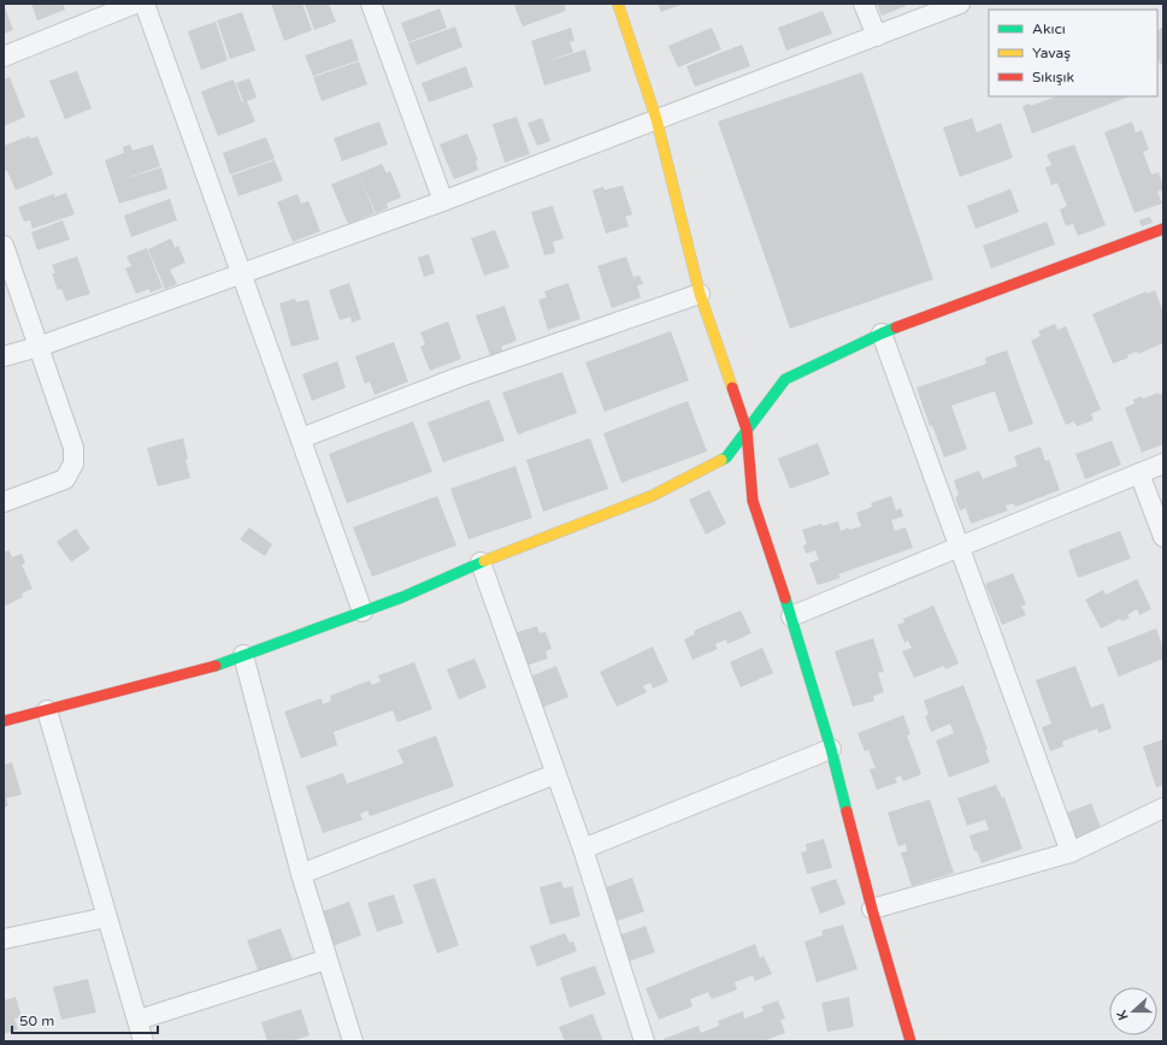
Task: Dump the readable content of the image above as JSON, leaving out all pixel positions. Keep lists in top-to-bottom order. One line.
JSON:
{"legend":["Akıcı","Yavaş","Sıkışık"],"scale_bar":"50 m","north":"left"}
